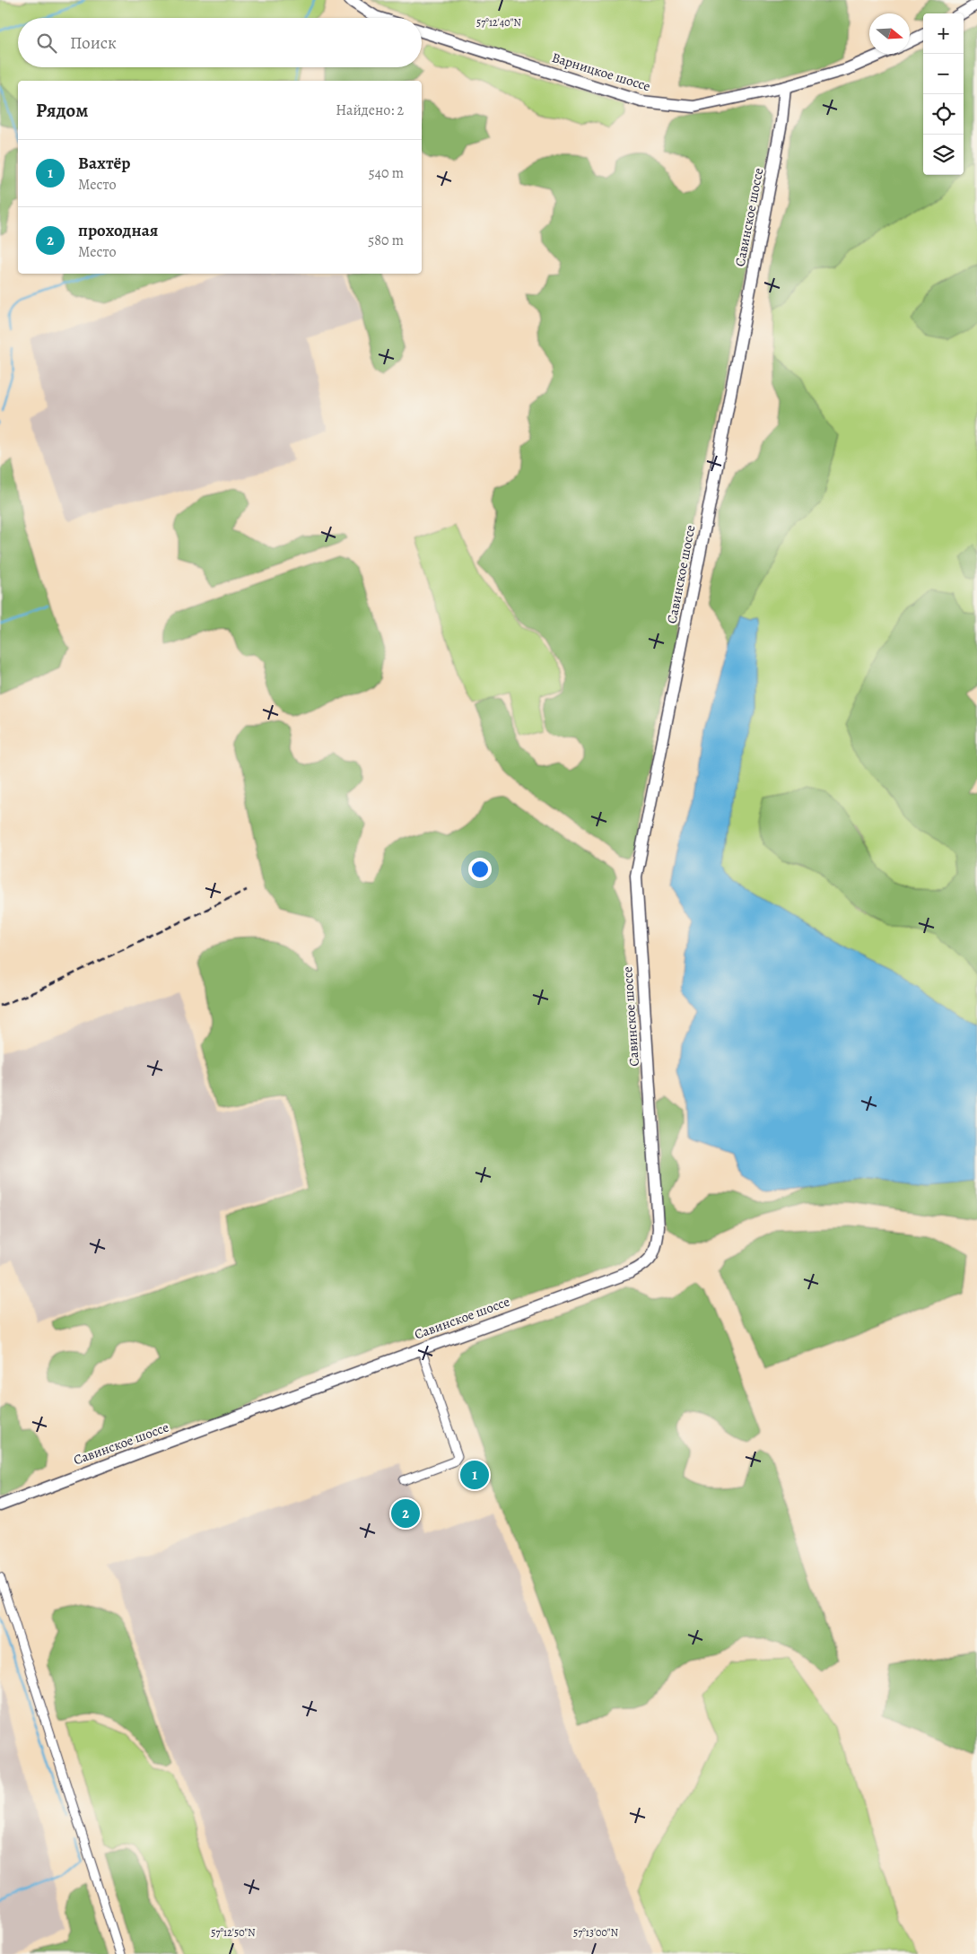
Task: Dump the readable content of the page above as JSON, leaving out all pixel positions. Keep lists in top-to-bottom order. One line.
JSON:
{"streets":{"street":["Варницкое шоссе","Савинское шоссе"]},"crossings":[["Варницкое шоссе","Савинское шоссе"]],"north":"right","page":{"map_buttons":["+","−"],"search":"Поиск","heading":["Рядом","Найдено: 2"],"list":[{"mark":"1","name":"Вахтёр","note":"Место","value":"540 m"},{"mark":"2","name":"проходная","note":"Место","value":"580 m"}],"pins":["1","2"]},"coordinates":["57°12'40\"N","57°12'50\"N","57°13'00\"N"]}
